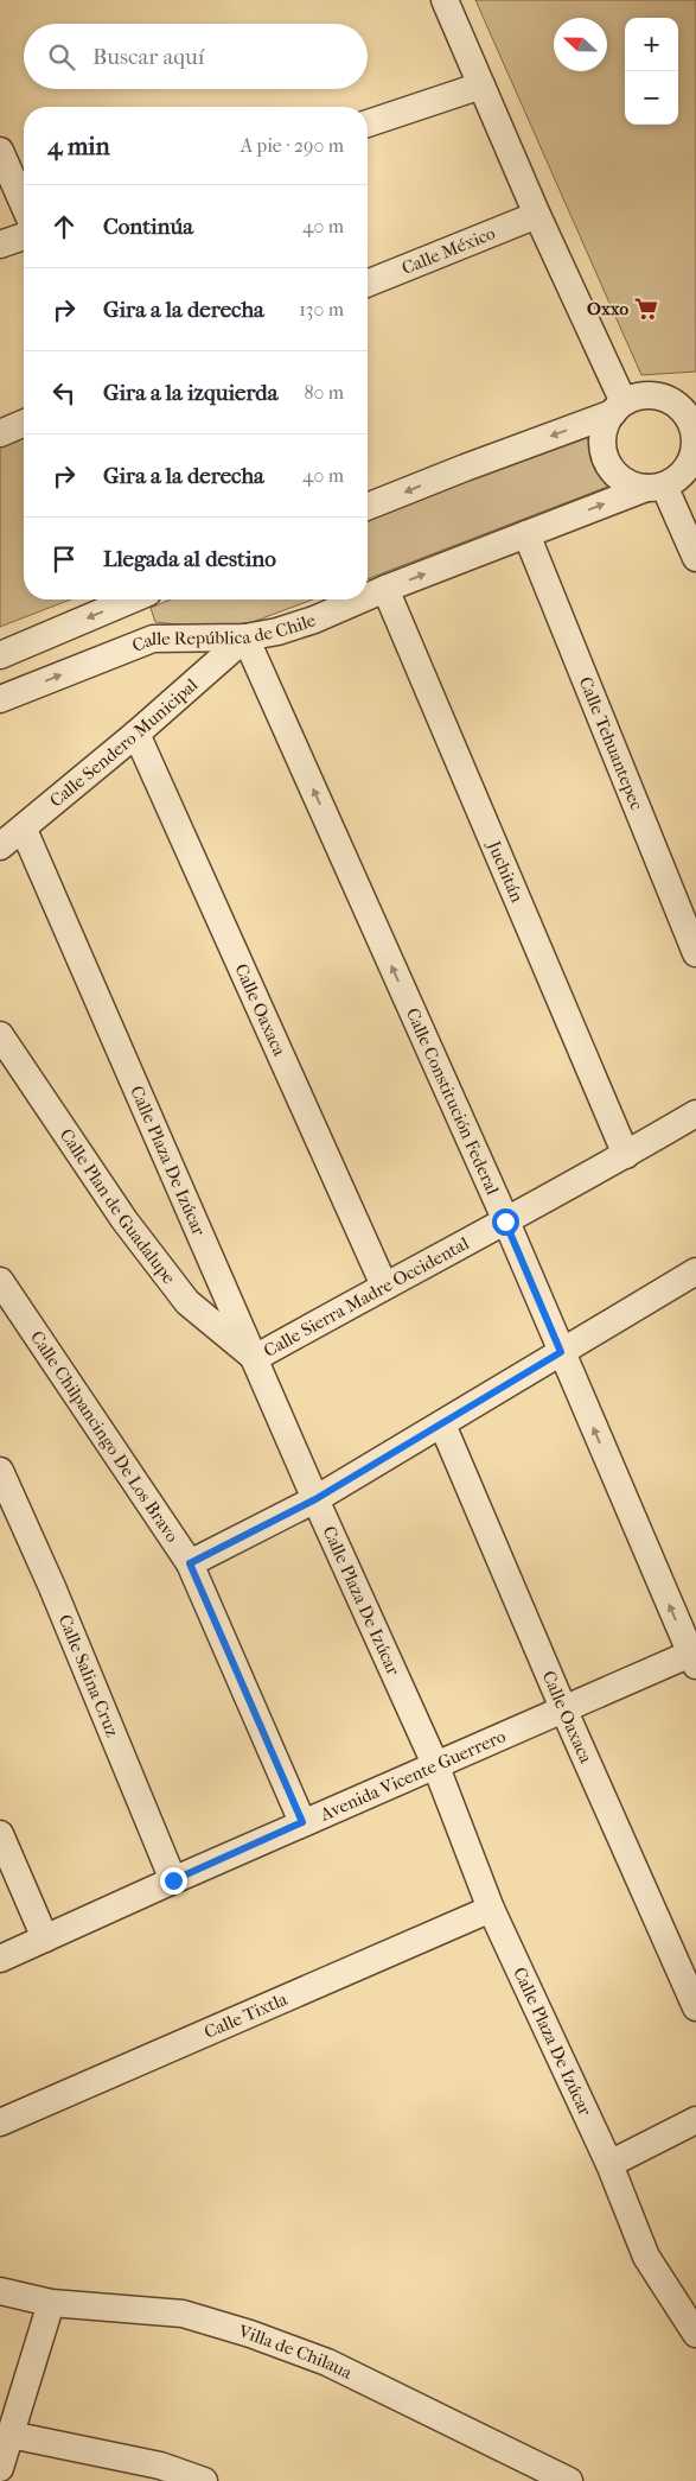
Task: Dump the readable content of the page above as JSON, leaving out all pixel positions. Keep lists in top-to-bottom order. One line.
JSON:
{"streets":{"street":["Calle México","Calle República de Chile","Calle Sendero Municipal","Calle Tehuantepec","Juchitán","Calle Oaxaca","Calle Constitución Federal","Calle Plaza De Izúcar","Calle Plan de Guadalupe","Calle Sierra Madre Occidental","Calle Chilpancingo De Los Bravo","Calle Salina Cruz","Avenida Vicente Guerrero","Calle Tixtla","Villa de Chilaua"]},"crossings":[["Calle República de Chile","Calle Sendero Municipal"],["Calle República de Chile","Calle Tehuantepec"],["Calle República de Chile","Juchitán"],["Calle República de Chile","Calle Constitución Federal"],["Calle Sendero Municipal","Calle Oaxaca"],["Calle Sendero Municipal","Calle Constitución Federal"],["Calle Sendero Municipal","Calle Plaza De Izúcar"],["Juchitán","Calle Sierra Madre Occidental"],["Calle Oaxaca","Calle Sierra Madre Occidental"],["Calle Oaxaca","Avenida Vicente Guerrero"],["Calle Constitución Federal","Calle Sierra Madre Occidental"],["Calle Constitución Federal","Avenida Vicente Guerrero"],["Calle Plaza De Izúcar","Calle Plan de Guadalupe"],["Calle Plaza De Izúcar","Calle Sierra Madre Occidental"],["Calle Plaza De Izúcar","Avenida Vicente Guerrero"],["Calle Plaza De Izúcar","Calle Tixtla"],["Calle Plan de Guadalupe","Calle Sierra Madre Occidental"],["Calle Chilpancingo De Los Bravo","Avenida Vicente Guerrero"],["Calle Salina Cruz","Avenida Vicente Guerrero"]],"one_way":["Calle Constitución Federal"],"places":{"supermarket":["Oxxo"]},"north":"left","page":{"map_buttons":["+","−"],"search":"Buscar aquí","heading":["4 min","A pie · 290 m"],"list":[["Continúa","40 m"],["Gira a la derecha","130 m"],["Gira a la izquierda","80 m"],["Gira a la derecha","40 m"],"Llegada al destino"]}}
